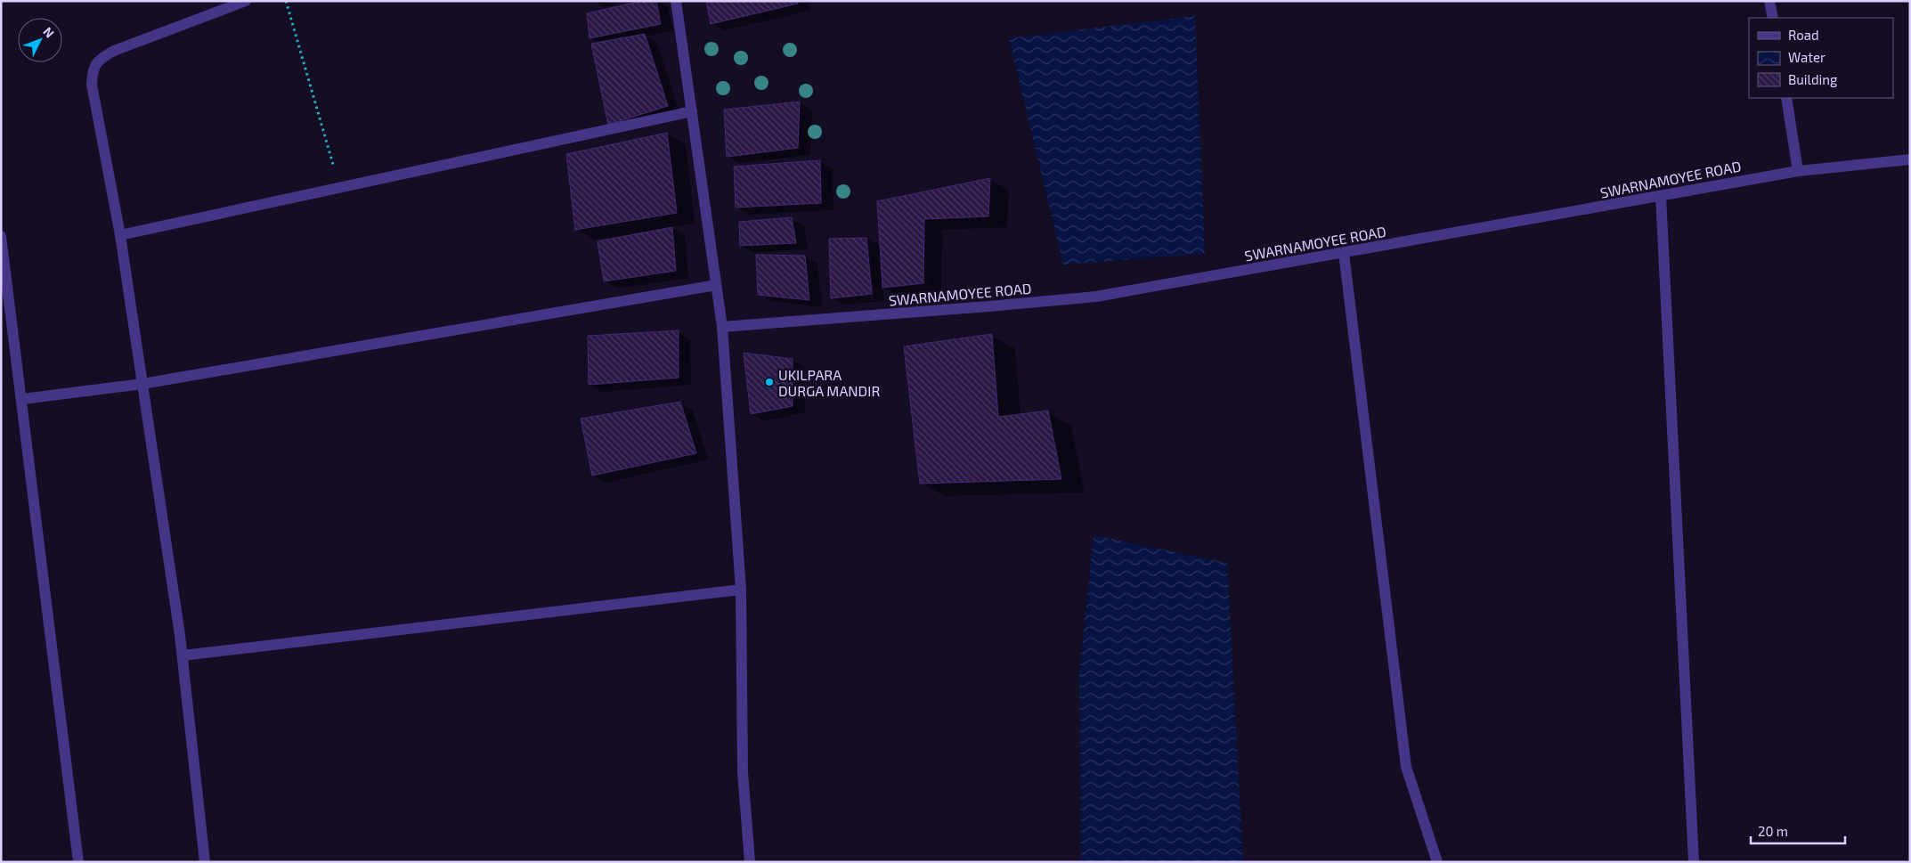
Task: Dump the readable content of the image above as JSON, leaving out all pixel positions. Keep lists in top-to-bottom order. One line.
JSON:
{"streets":{"street":["SWARNAMOYEE ROAD"]},"places":["UKILPARA DURGA MANDIR"],"legend":["Road","Water","Building"],"scale_bar":"20 m","north":"top right"}
